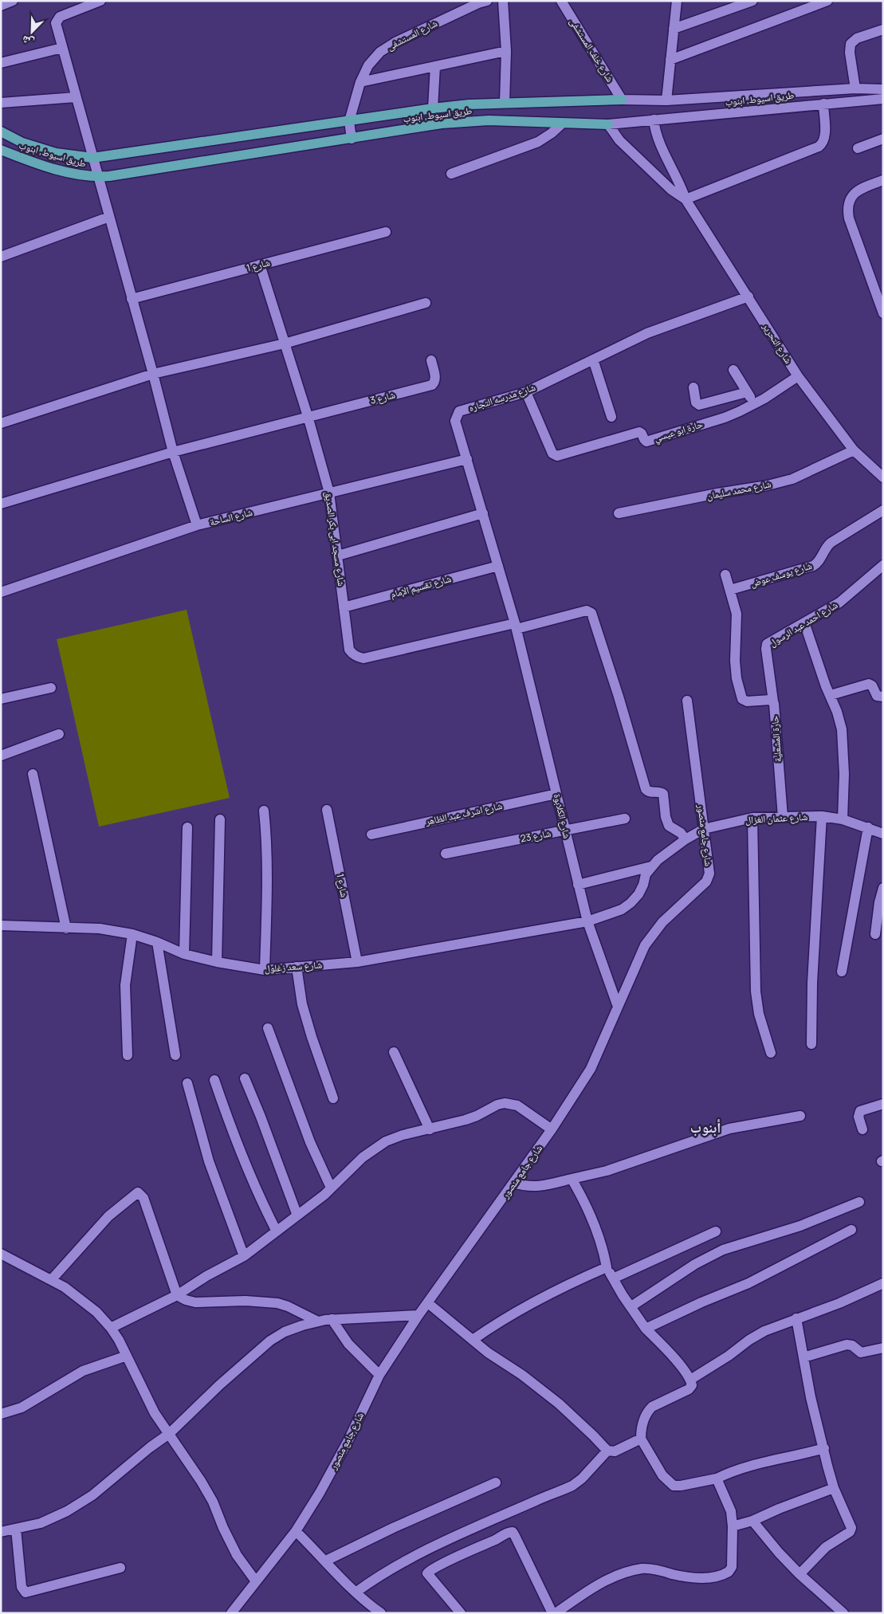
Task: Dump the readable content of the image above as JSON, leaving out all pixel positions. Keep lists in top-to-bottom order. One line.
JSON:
{"streets":{"main road":["طريق اسيوط, ابنوب"],"street":["شارع المستشفى","شارع خلف المستشفى","شارع 1","شارع التحرير","شارع 3","شارع مدرسه التجاره","حارة ابو عيسي","شارع محمد سليمان","شارع الساحة","شارع مسجد ابى بكر الصديق","شارع يوسف عوض","شارع تقسيم الإمام","شارع احمد عبد الرسول","حارة المشعلية","شارع اشرف عبد الظاهر","شارع الكلابوة","شارع عثمان الغزال","شارع جامع منصور","شارع 23","شارع سعد زغلول"]},"crossings":[["شارع المستشفى","طريق اسيوط, ابنوب"],["شارع خلف المستشفى","طريق اسيوط, ابنوب"],["طريق اسيوط, ابنوب","شارع التحرير"],["شارع 1","شارع مسجد ابى بكر الصديق"],["شارع 1","شارع سعد زغلول"],["شارع التحرير","شارع مدرسه التجاره"],["شارع التحرير","حارة ابو عيسي"],["شارع التحرير","شارع محمد سليمان"],["شارع 3","شارع مسجد ابى بكر الصديق"],["شارع مدرسه التجاره","حارة ابو عيسي"],["شارع مدرسه التجاره","شارع الساحة"],["شارع مدرسه التجاره","شارع مسجد ابى بكر الصديق"],["شارع مدرسه التجاره","شارع تقسيم الإمام"],["شارع مدرسه التجاره","شارع الكلابوة"],["شارع الساحة","شارع مسجد ابى بكر الصديق"],["شارع مسجد ابى بكر الصديق","شارع تقسيم الإمام"],["شارع مسجد ابى بكر الصديق","شارع الكلابوة"],["شارع يوسف عوض","حارة المشعلية"],["شارع احمد عبد الرسول","حارة المشعلية"],["حارة المشعلية","شارع عثمان الغزال"],["شارع اشرف عبد الظاهر","شارع الكلابوة"],["شارع الكلابوة","شارع عثمان الغزال"],["شارع الكلابوة","شارع جامع منصور"],["شارع الكلابوة","شارع 23"],["شارع الكلابوة","شارع سعد زغلول"],["شارع عثمان الغزال","شارع جامع منصور"],["شارع عثمان الغزال","شارع سعد زغلول"]],"districts":["أبنوب"],"north":"bottom left"}
